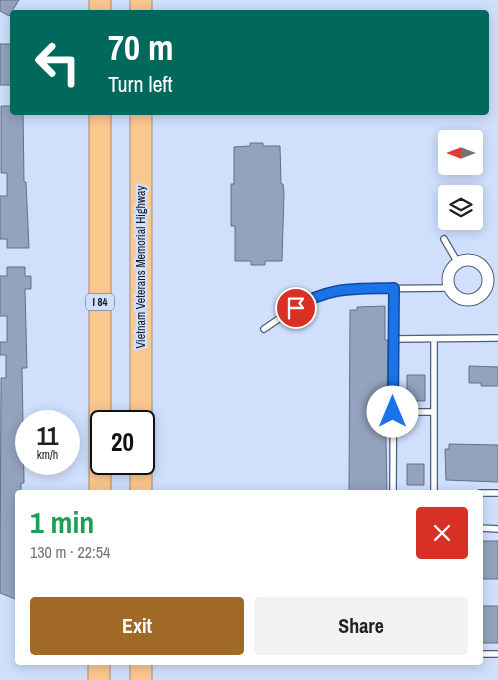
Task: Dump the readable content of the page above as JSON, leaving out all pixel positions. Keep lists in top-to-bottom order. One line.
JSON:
{"streets":{"highway":["Vietnam Veterans Memorial Highway","I 84"]},"north":"left","page":{"turn":["70 m","Turn left"],"speed":"11 km/h","limit":"20","heading":["1 min","130 m · 22:54"],"buttons":["Exit","Share"]}}
